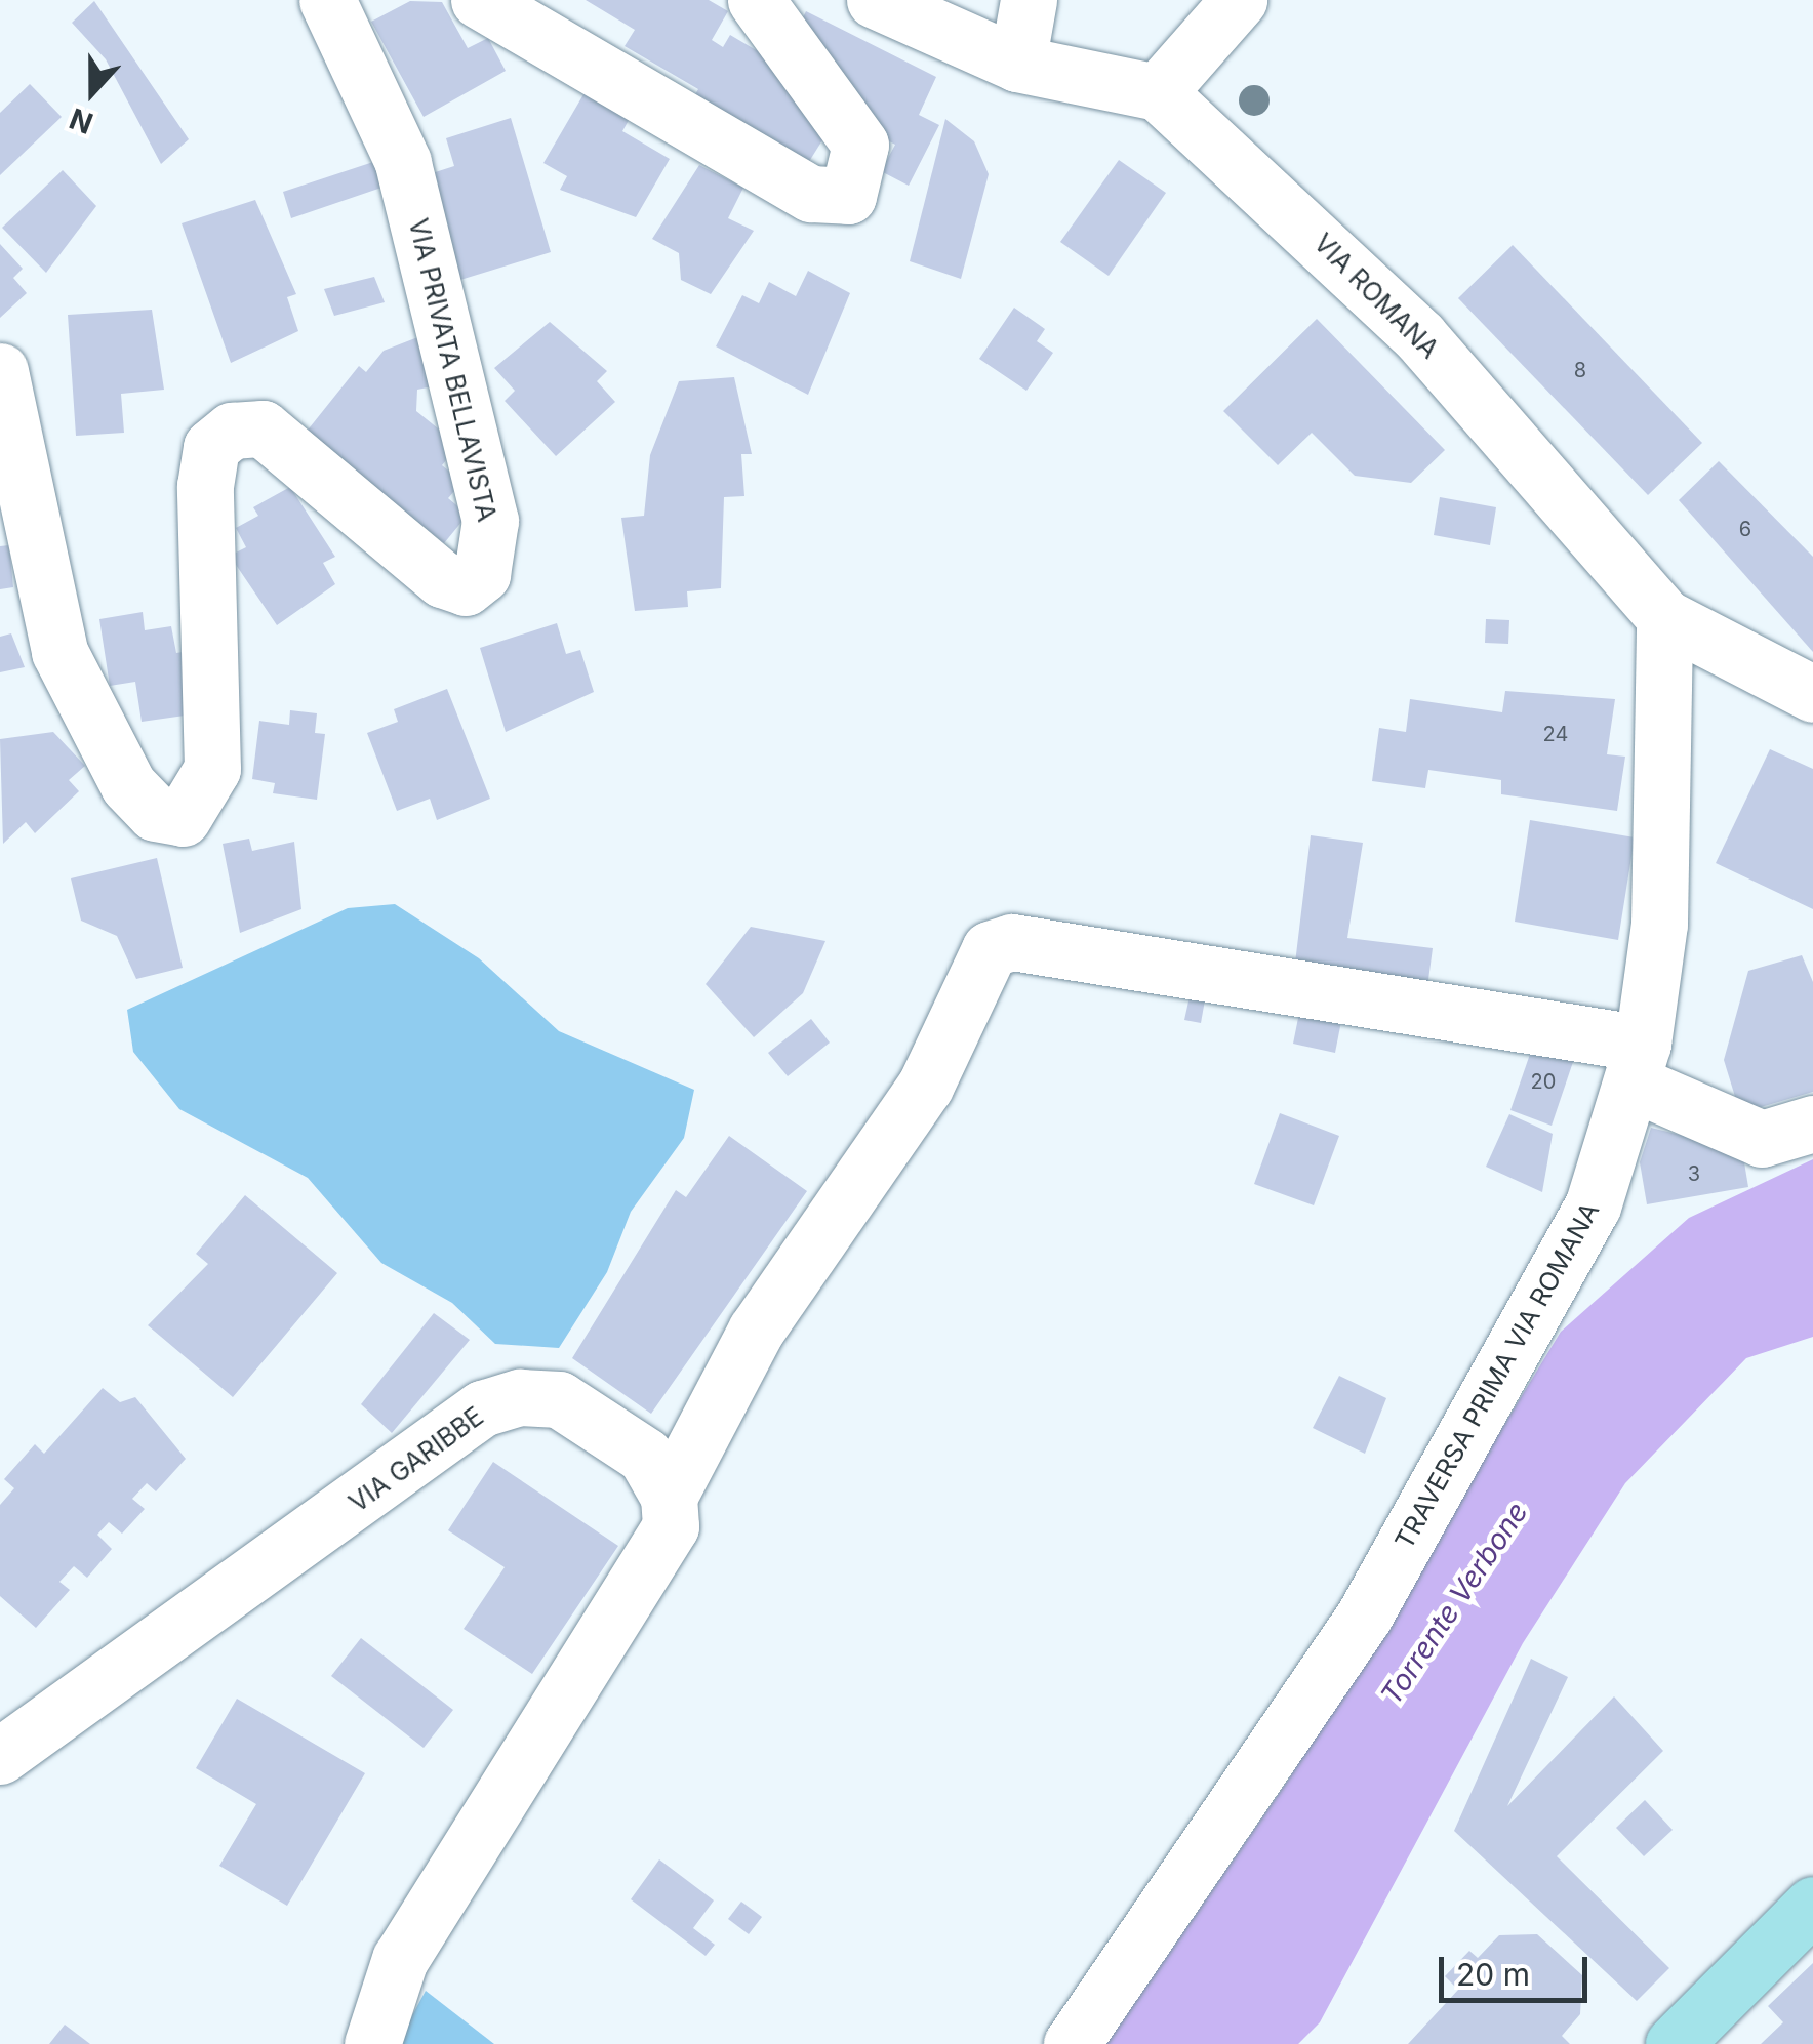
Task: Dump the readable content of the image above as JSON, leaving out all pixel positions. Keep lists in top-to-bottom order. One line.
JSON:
{"streets":{"street":["VIA ROMANA","VIA PRIVATA BELLAVISTA","TRAVERSA PRIMA VIA ROMANA","VIA GARIBBE"]},"crossings":[["VIA ROMANA","TRAVERSA PRIMA VIA ROMANA"]],"water":["Torrente Verbone"],"house_numbers":["8","6","24","20","3"],"scale_bar":"20 m","north":"bottom"}
